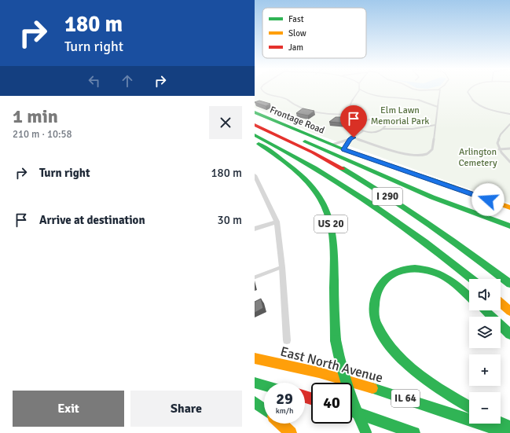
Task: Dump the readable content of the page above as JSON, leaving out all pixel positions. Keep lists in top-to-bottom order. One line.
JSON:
{"streets":{"main road":["Frontage Road","I 290","US 20","East North Avenue","IL 64"]},"parks":["Elm Lawn Memorial Park","Arlington Cemetery"],"legend":["Fast","Slow","Jam"],"page":{"turn":["180 m","Turn right"],"heading":["1 min","210 m · 10:58"],"list":[{"name":"Turn right","value":"180 m"},{"name":"Arrive at destination","value":"30 m"}],"map_buttons":["+","−"],"speed":"29 km/h","limit":"40","buttons":["Exit","Share"]}}
